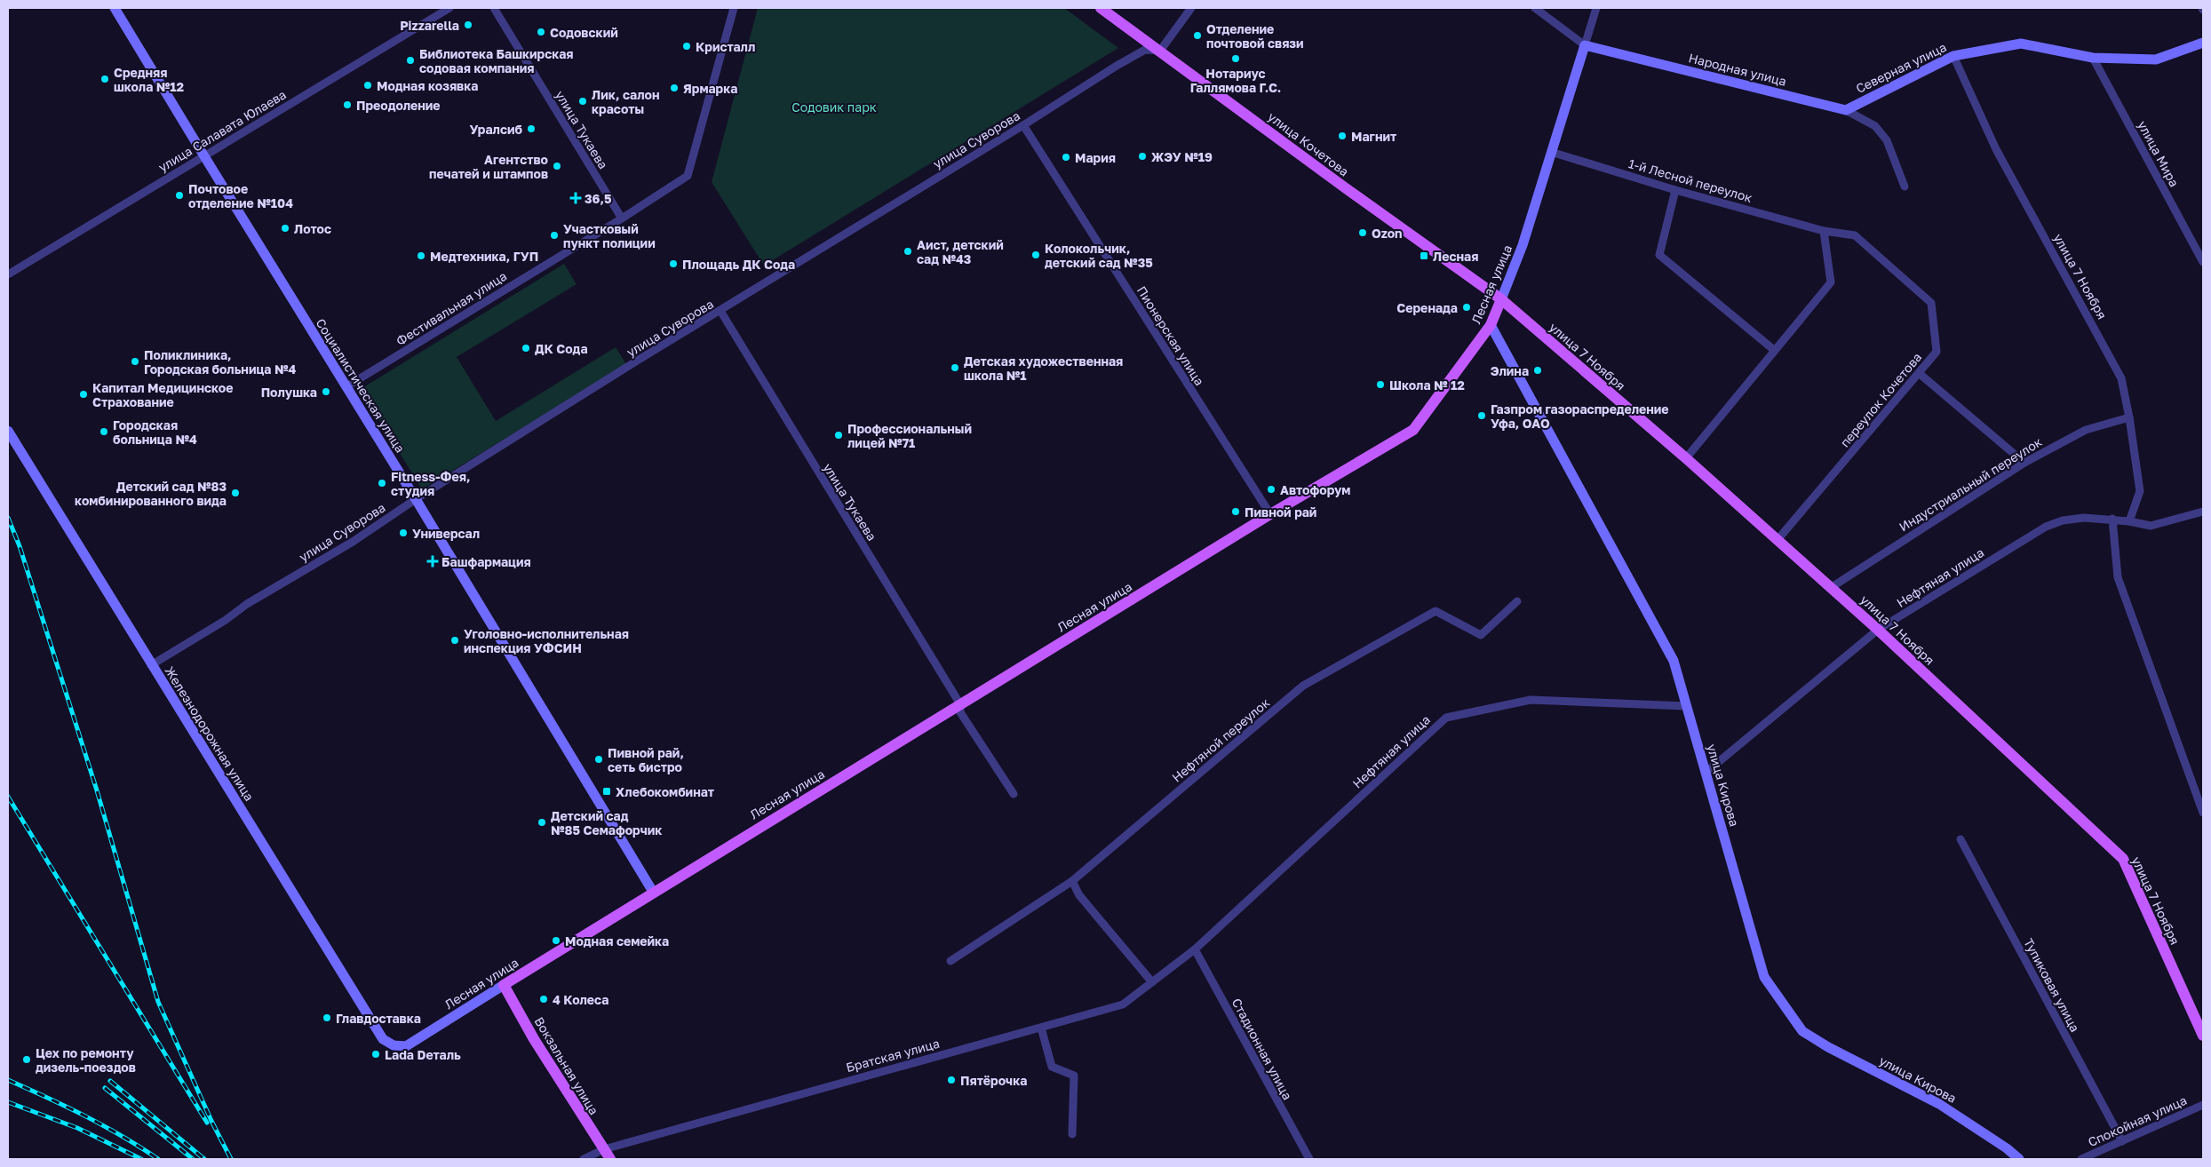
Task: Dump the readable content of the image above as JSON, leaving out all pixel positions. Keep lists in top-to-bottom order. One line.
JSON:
{"streets":{"main road":["улица Кочетова","улица 7 Ноября","Лесная улица","Вокзальная улица"],"street":["Северная улица","Народная улица","улица Тукаева","улица Салавата Юлаева","улица Суворова","улица Мира","1-й Лесной переулок","Фестивальная улица","Пионерская улица","Социалистическая улица","переулок Кочетова","Индустриальный переулок","Нефтяная улица","Железнодорожная улица","Нефтяной переулок","улица Кирова","Тупиковая улица","Стадионная улица","Братская улица","Спокойная улица"]},"crossings":[["Северная улица","Народная улица"],["Северная улица","улица Мира"],["Северная улица","улица 7 Ноября"],["Народная улица","Лесная улица"],["улица Тукаева","улица Суворова"],["улица Тукаева","Лесная улица"],["улица Тукаева","Фестивальная улица"],["улица Салавата Юлаева","Социалистическая улица"],["улица Суворова","Пионерская улица"],["улица Суворова","Социалистическая улица"],["улица Суворова","Железнодорожная улица"],["улица Кочетова","улица 7 Ноября"],["улица Кочетова","Лесная улица"],["1-й Лесной переулок","Лесная улица"],["1-й Лесной переулок","переулок Кочетова"],["улица 7 Ноября","Лесная улица"],["улица 7 Ноября","переулок Кочетова"],["улица 7 Ноября","Индустриальный переулок"],["улица 7 Ноября","Нефтяная улица"],["Лесная улица","Пионерская улица"],["Лесная улица","Социалистическая улица"],["Лесная улица","Железнодорожная улица"],["Лесная улица","улица Кирова"],["Лесная улица","Вокзальная улица"],["Фестивальная улица","Социалистическая улица"],["Нефтяная улица","улица Кирова"],["Нефтяная улица","Стадионная улица"],["Нефтяная улица","Братская улица"],["Тупиковая улица","Спокойная улица"],["Стадионная улица","Братская улица"],["Братская улица","Вокзальная улица"]],"parks":["Содовик парк"],"places":{"other":["Pizzarella","Содовский","Отделение почтовой связи","Кристалл","Нотариус Галлямова Г.С.","Библиотека Башкирская содовая компания","Средняя школа №12","Модная козявка","Ярмарка","Лик, салон красоты","Преодоление","Уралсиб","Магнит","ЖЭУ №19","Мария","Агентство печатей и штампов","Почтовое отделение №104","Лотос","Ozon","Участковый пункт полиции","Аист, детский сад №43","Колокольчик, детский сад №35","Медтехника, ГУП","Площадь ДК Сода","Серенада","ДК Сода","Поликлиника, Городская больница №4","Детская художественная школа №1","Элина","Школа № 12","Полушка","Капитал Медицинское Страхование","Газпром газораспределение Уфа, ОАО","Городская больница №4","Профессиональный лицей №71","Fitness-Фея, студия","Автофорум","Детский сад №83 комбинированного вида","Пивной рай","Универсал","Уголовно-исполнительная инспекция УФСИН","Пивной рай, сеть бистро","Детский сад №85 Семафорчик","Модная семейка","4 Колеса","Главдоставка","Lada Dеталь","Цех по ремонту дизель-поездов","Пятёрочка"],"health":["36,5","Башфармация"],"transit":["Лесная","Хлебокомбинат"]}}
